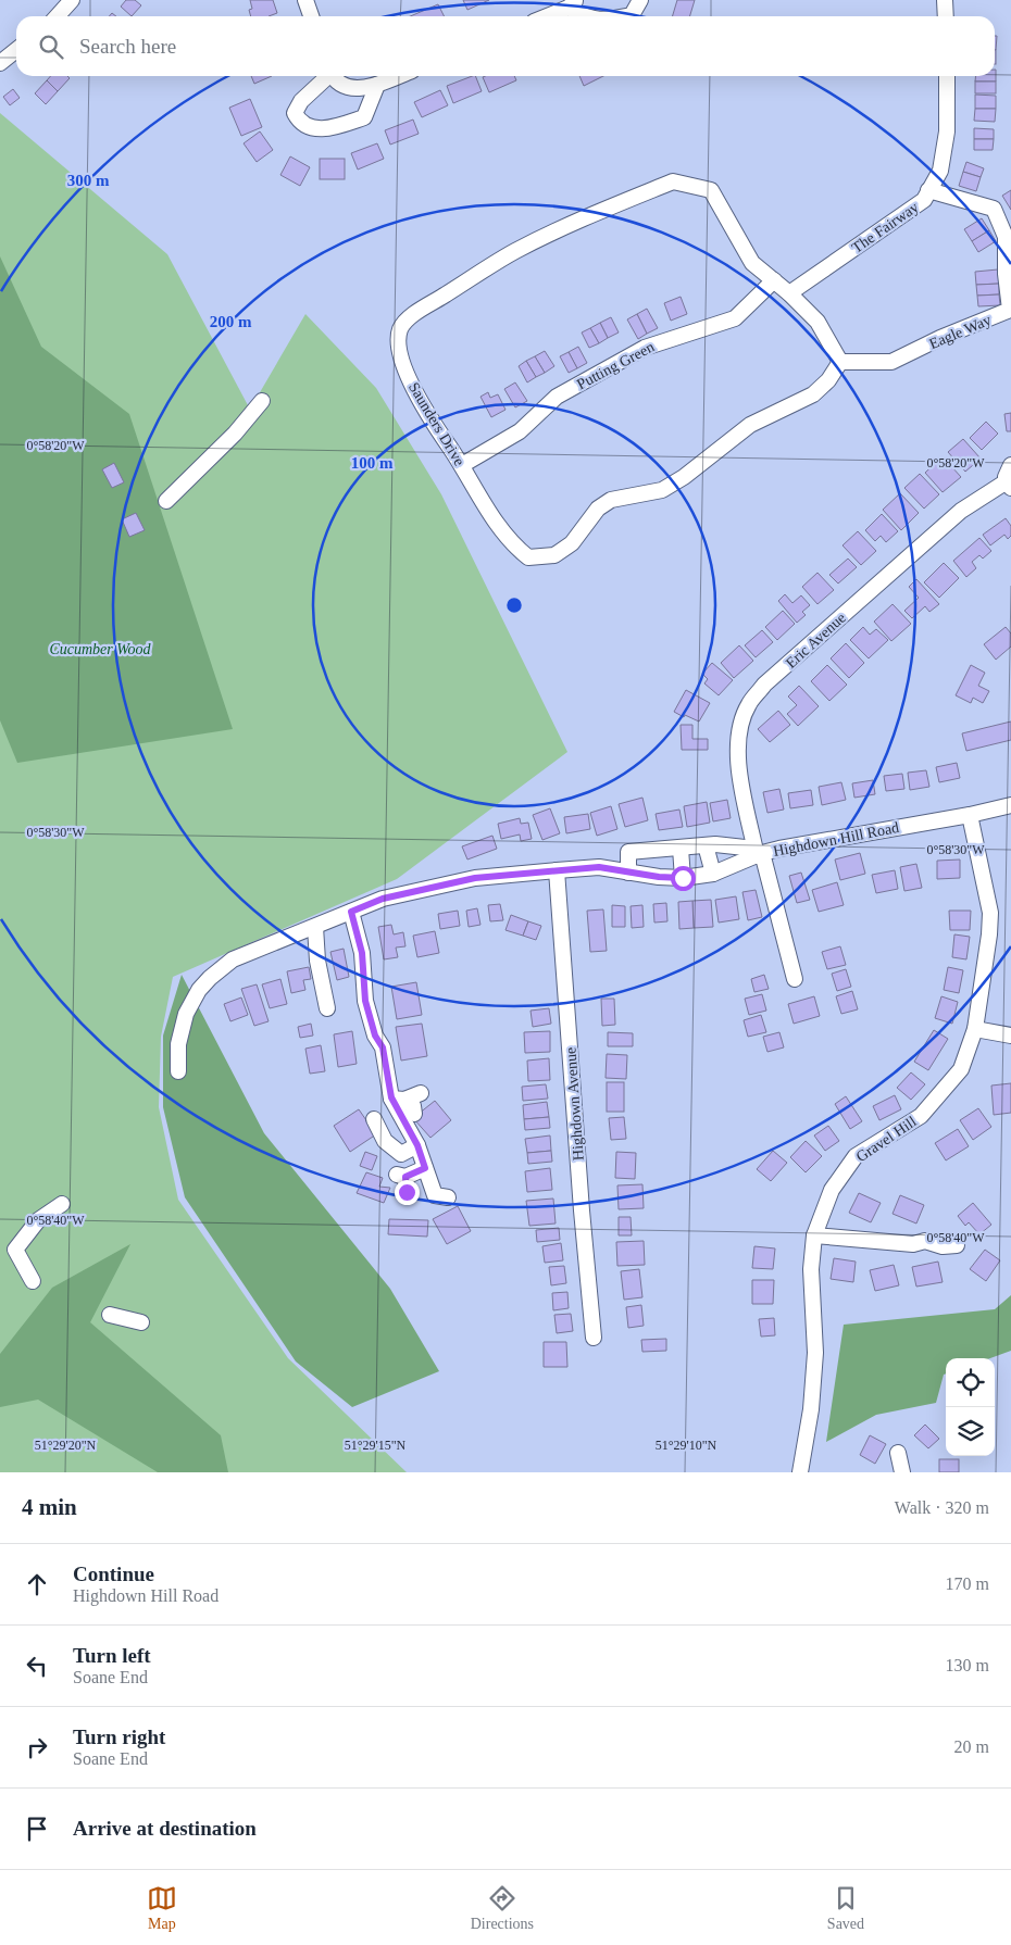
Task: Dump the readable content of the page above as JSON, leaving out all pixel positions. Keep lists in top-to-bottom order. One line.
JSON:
{"streets":{"street":["The Fairway","Eagle Way","Putting Green","Saunders Drive","Eric Avenue","Highdown Hill Road","Highdown Avenue","Gravel Hill"]},"crossings":[["The Fairway","Eagle Way"],["The Fairway","Saunders Drive"],["Eagle Way","Saunders Drive"],["Putting Green","Saunders Drive"],["Eric Avenue","Highdown Hill Road"],["Highdown Hill Road","Highdown Avenue"],["Highdown Hill Road","Gravel Hill"]],"parks":["Cucumber Wood"],"page":{"search":"Search here","heading":["4 min","Walk · 320 m"],"list":[["Continue","Highdown Hill Road","170 m"],["Turn left","Soane End","130 m"],["Turn right","Soane End","20 m"],"Arrive at destination"],"nav":["Map","Directions","Saved"]},"coordinates":["0°58'20\"W","0°58'30\"W","0°58'40\"W","51°29'20\"N","51°29'15\"N","51°29'10\"N"],"rings":["300 m","200 m","100 m"]}
